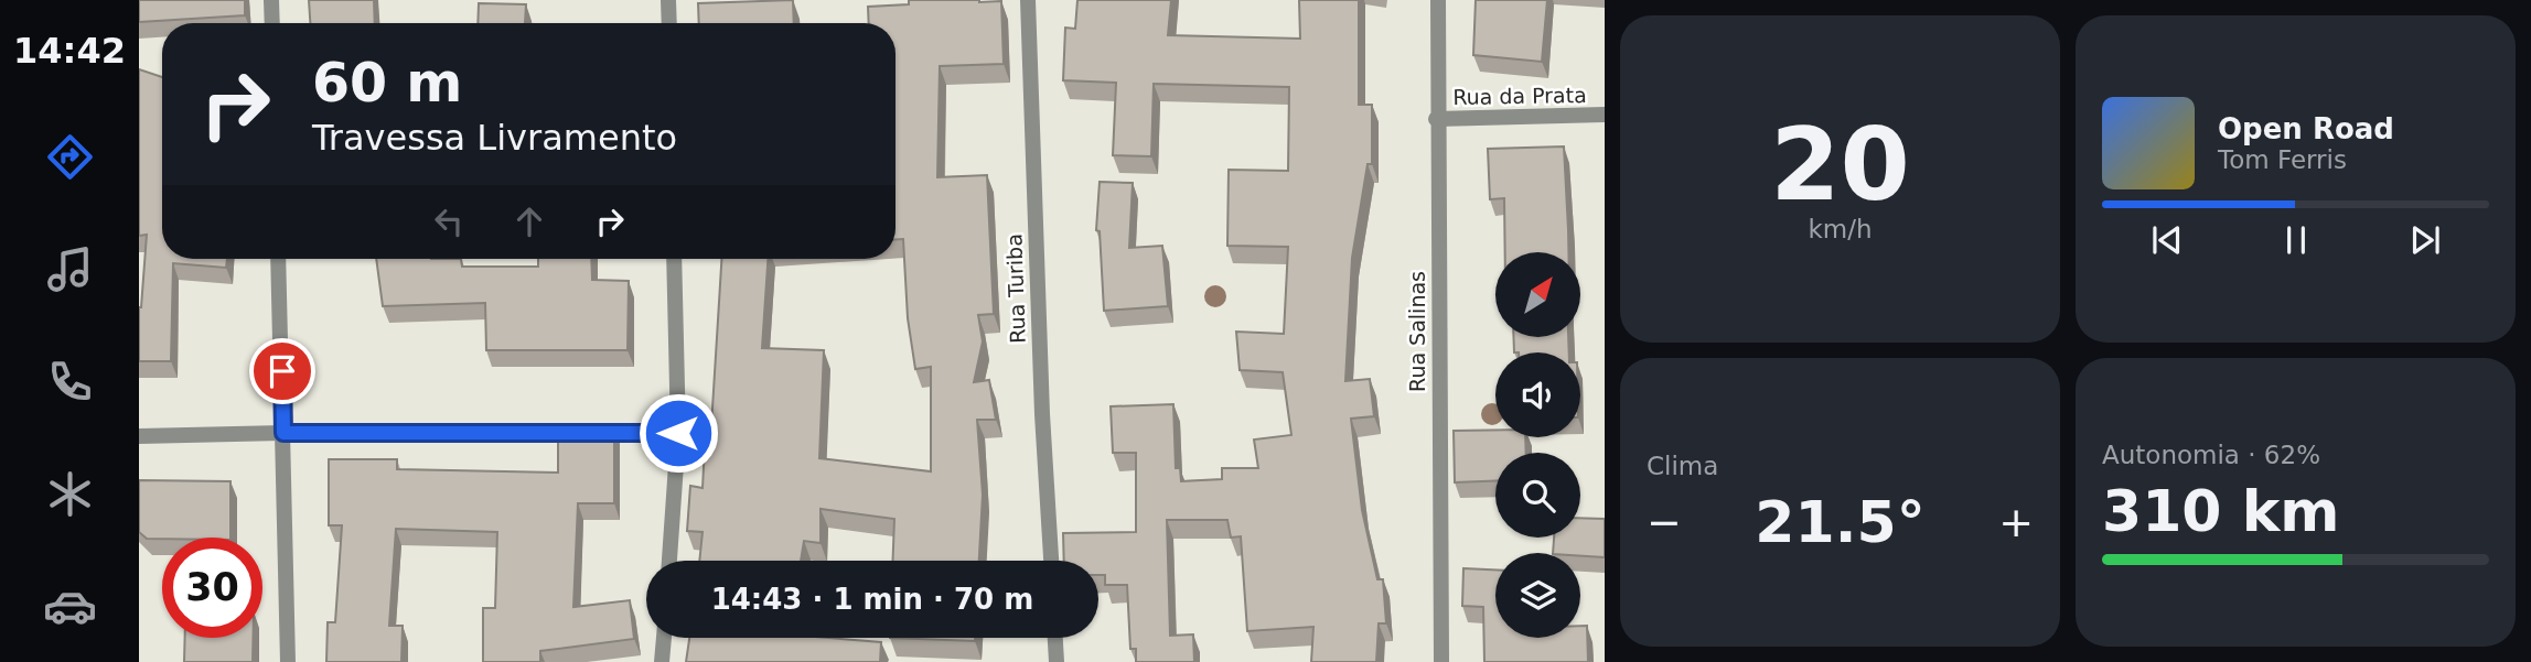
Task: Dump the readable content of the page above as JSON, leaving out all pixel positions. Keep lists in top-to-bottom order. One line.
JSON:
{"streets":{"street":["Rua da Prata","Rua Turiba","Rua Salinas"]},"crossings":[["Rua da Prata","Rua Salinas"]],"north":"top right","page":{"tabs":"14:42","tile":[["20","km/h"],"Clima",["Autonomia · 62%","310 km"]],"turn":["60 m","Travessa Livramento"],"song":["Open Road","Tom Ferris"],"heat":["−","21.5°","+"],"limit":"30","trip":"14:43 · 1 min · 70 m"}}
